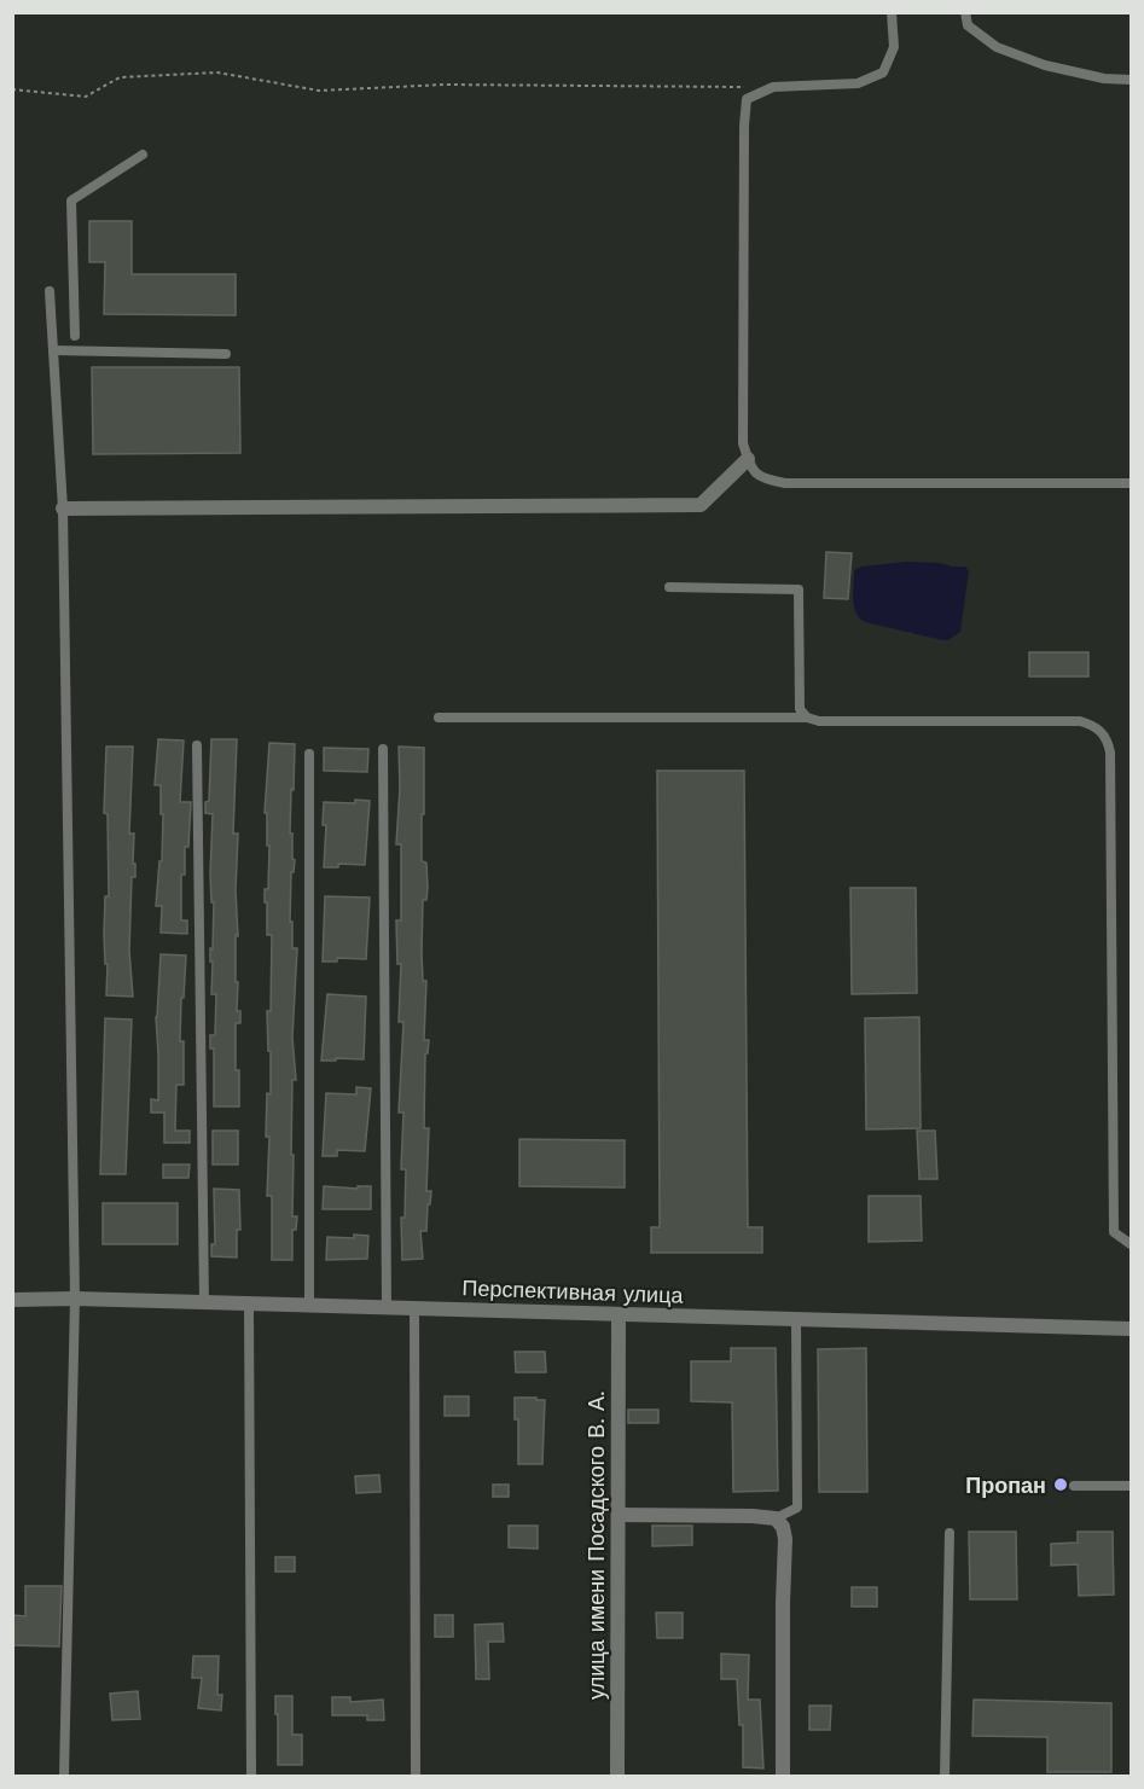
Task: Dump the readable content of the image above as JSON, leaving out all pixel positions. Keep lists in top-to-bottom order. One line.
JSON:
{"streets":{"street":["Перспективная улица","улица имени Посадского В. А."]},"crossings":[["Перспективная улица","улица имени Посадского В. А."]],"places":["Пропан"]}
